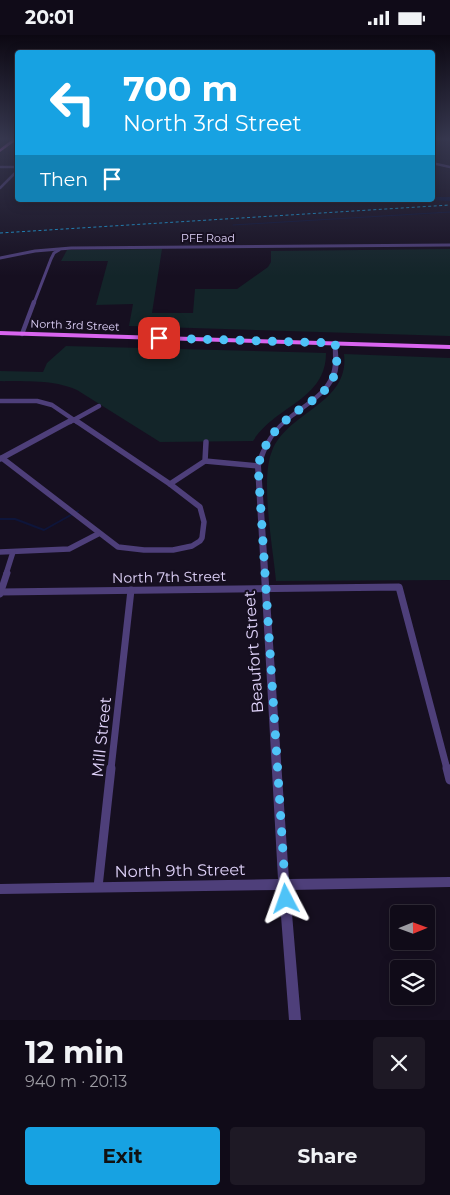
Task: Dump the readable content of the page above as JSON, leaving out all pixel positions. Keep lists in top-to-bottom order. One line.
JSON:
{"streets":{"main road":["North 3rd Street"],"street":["PFE Road","North 7th Street","Beaufort Street","Mill Street","North 9th Street"]},"crossings":[["North 3rd Street","Beaufort Street"],["North 7th Street","Beaufort Street"],["North 7th Street","Mill Street"],["Beaufort Street","North 9th Street"],["Mill Street","North 9th Street"]],"north":"right","page":{"status":"20:01","turn":["700 m","North 3rd Street"],"then":"Then","heading":["12 min","940 m · 20:13"],"buttons":["Exit","Share"]}}
